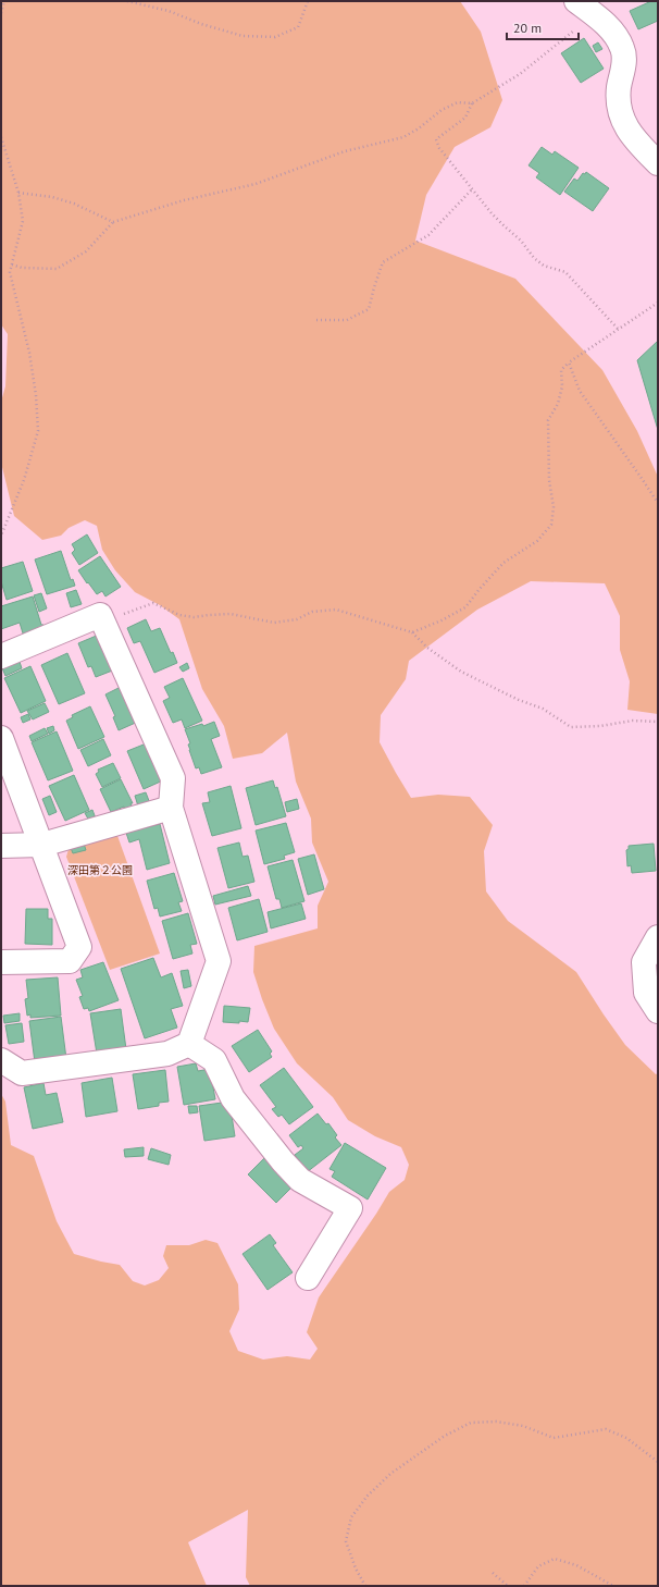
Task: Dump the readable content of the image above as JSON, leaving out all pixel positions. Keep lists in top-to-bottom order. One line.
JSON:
{"parks":["深田第２公園"],"scale_bar":"20 m"}
